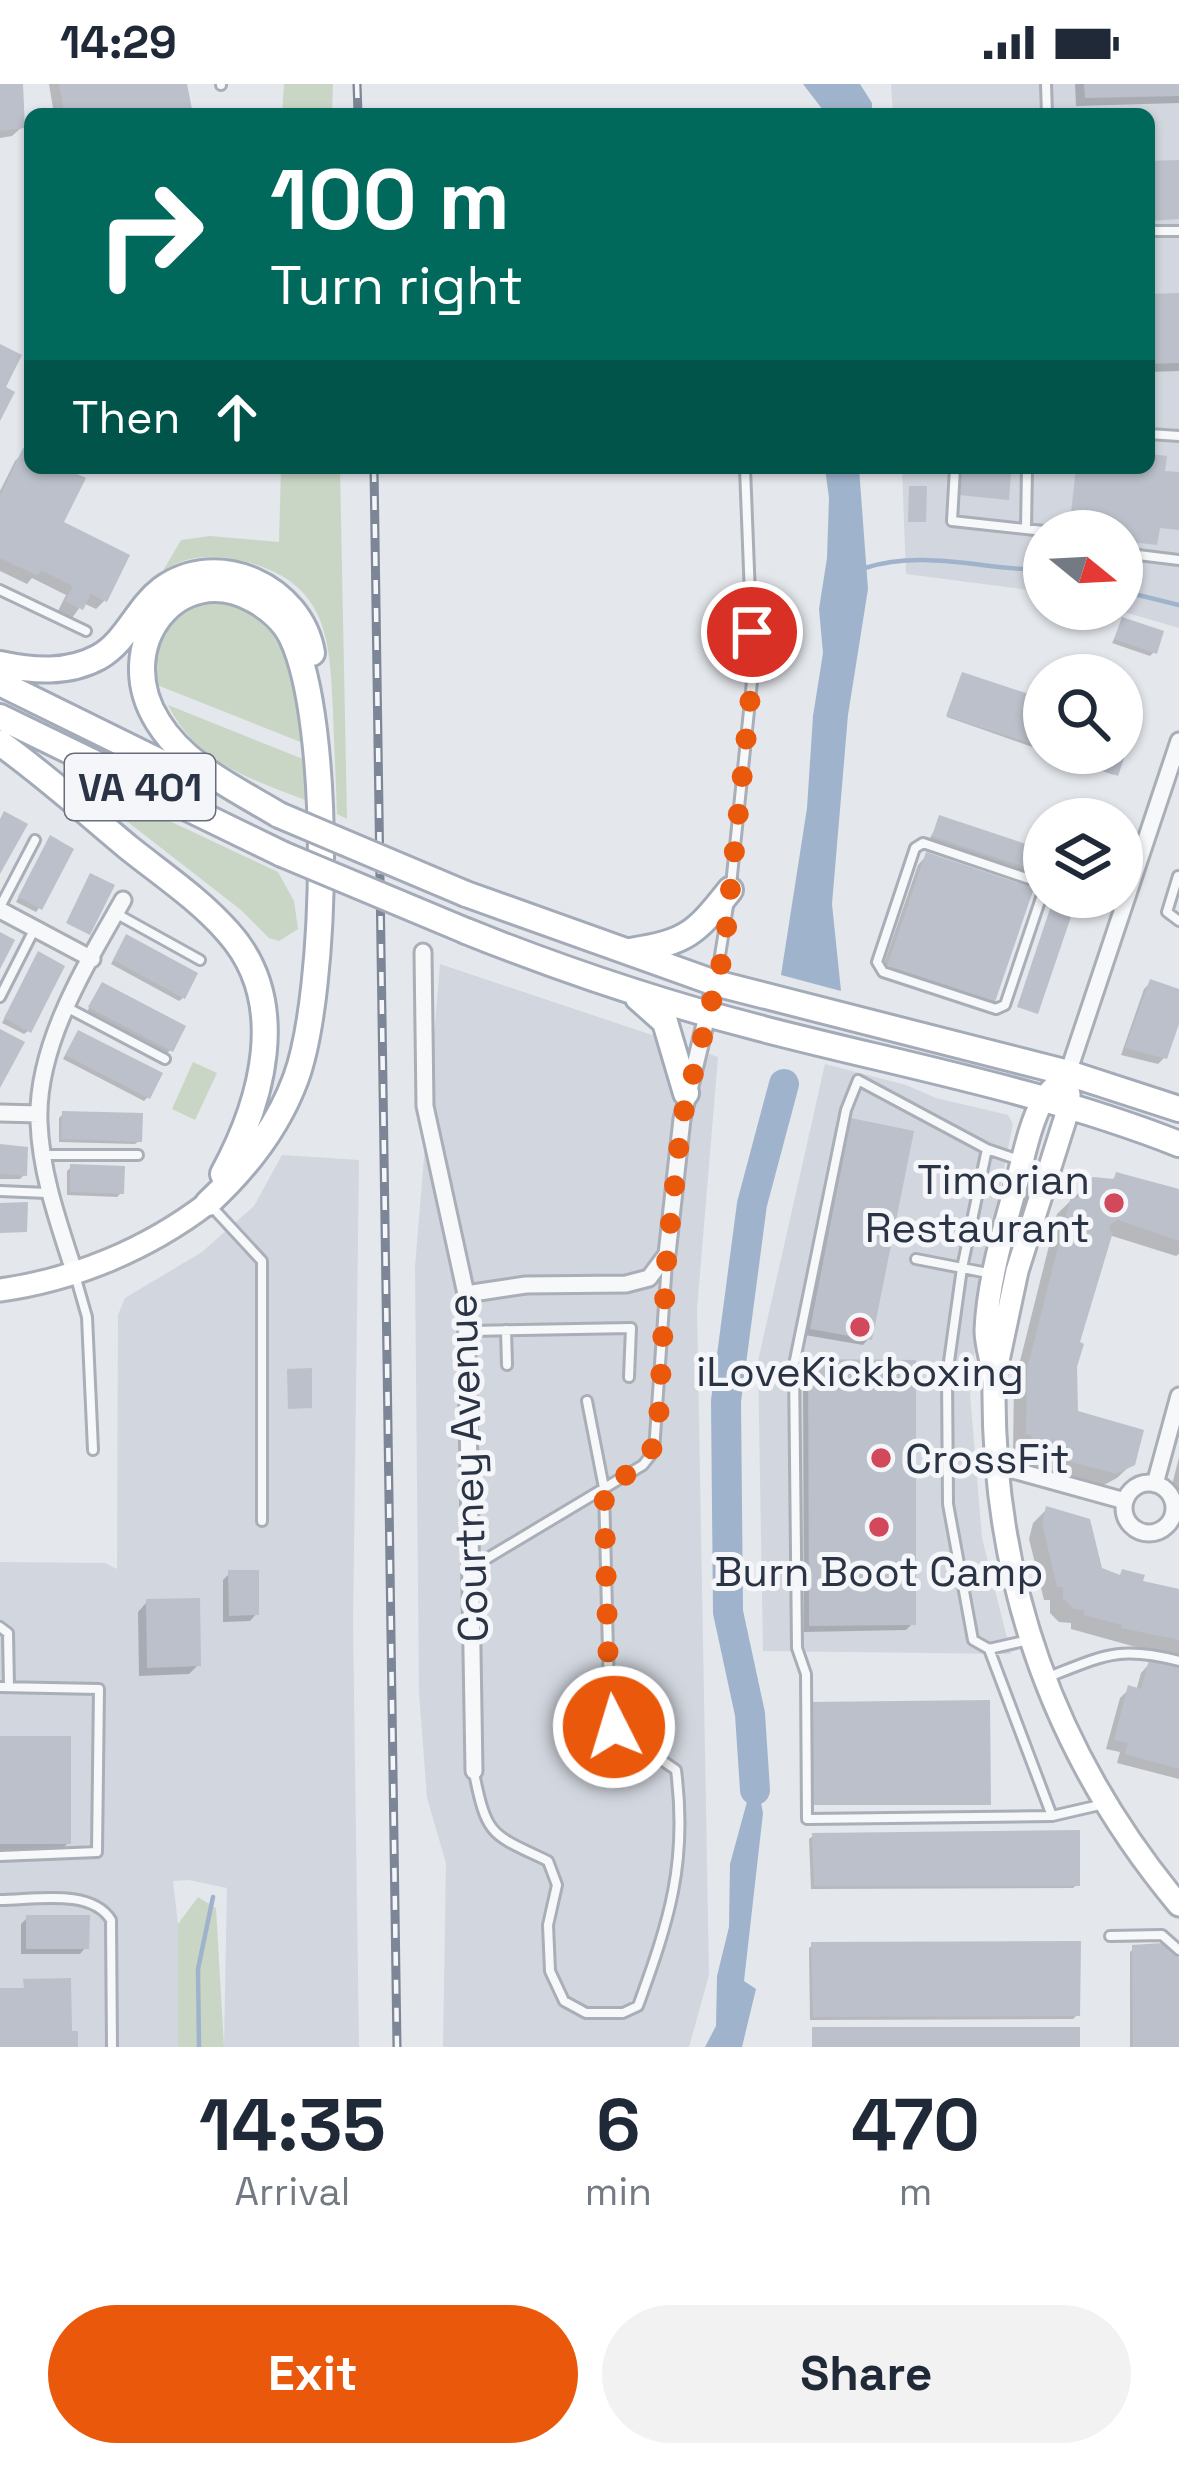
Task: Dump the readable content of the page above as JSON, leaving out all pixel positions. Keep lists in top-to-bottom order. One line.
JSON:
{"streets":{"main road":["VA 401"],"street":["Courtney Avenue"]},"places":["Timorian Restaurant","iLoveKickboxing","CrossFit","Burn Boot Camp"],"north":"right","page":{"status":"14:29","turn":["100 m","Turn right"],"then":"Then","eta":["14:35","Arrival","6","min","470","m"],"buttons":["Exit","Share"]}}
